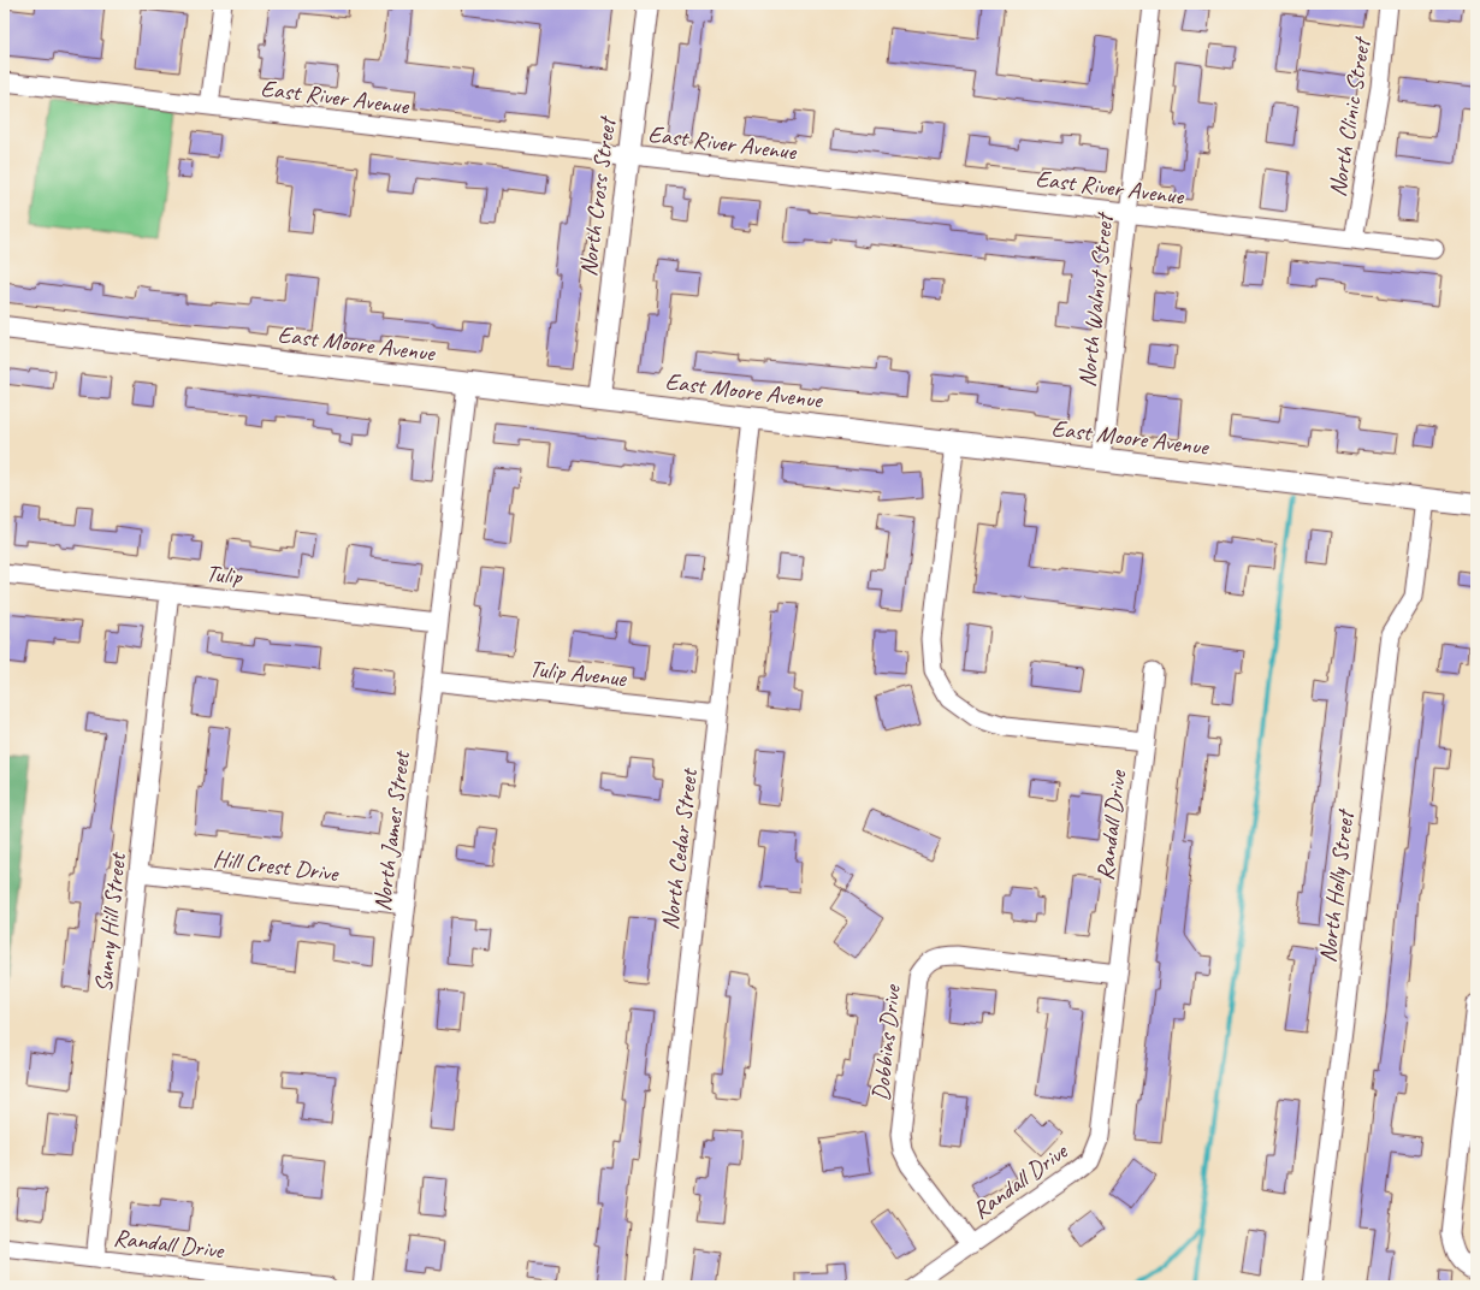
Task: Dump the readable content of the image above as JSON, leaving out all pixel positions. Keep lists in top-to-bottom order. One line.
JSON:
{"streets":{"street":["East River Avenue","North Clinic Street","North Cross Street","North Walnut Street","East Moore Avenue","Tulip","Tulip Avenue","Randall Drive","North James Street","North Cedar Street","Hill Crest Drive","North Holly Street","Sunny Hill Street","Dobbins Drive"]},"crossings":[["East River Avenue","North Clinic Street"],["East River Avenue","North Cross Street"],["East River Avenue","North Walnut Street"],["North Cross Street","East Moore Avenue"],["North Walnut Street","East Moore Avenue"],["East Moore Avenue","Randall Drive"],["East Moore Avenue","North James Street"],["East Moore Avenue","North Cedar Street"],["East Moore Avenue","North Holly Street"],["Tulip","North James Street"],["Tulip","Sunny Hill Street"],["Tulip Avenue","North James Street"],["Tulip Avenue","North Cedar Street"],["Randall Drive","Sunny Hill Street"],["Randall Drive","Dobbins Drive"],["North James Street","Hill Crest Drive"],["Hill Crest Drive","Sunny Hill Street"]]}
